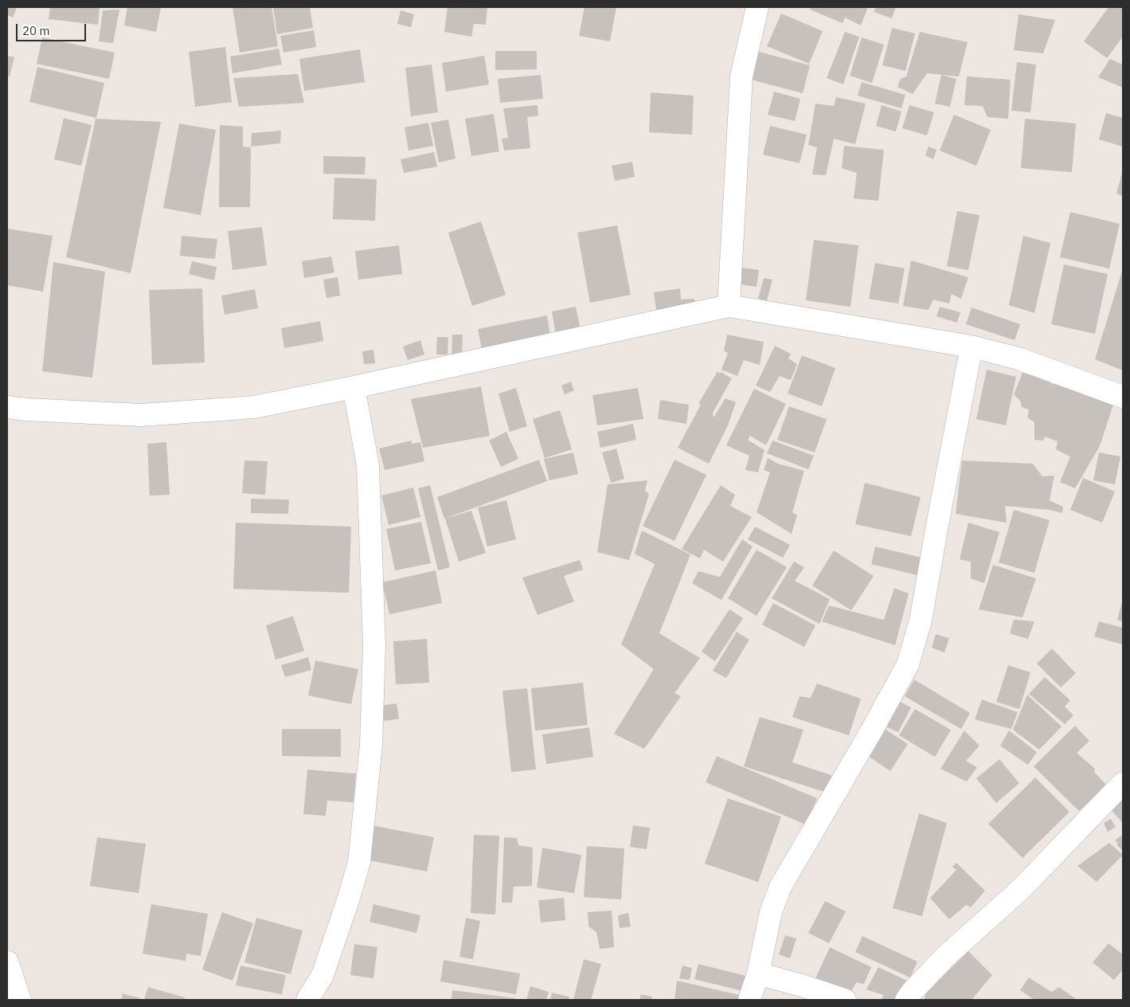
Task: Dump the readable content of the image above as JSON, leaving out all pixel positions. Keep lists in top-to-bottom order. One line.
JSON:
{"scale_bar":"20 m"}
